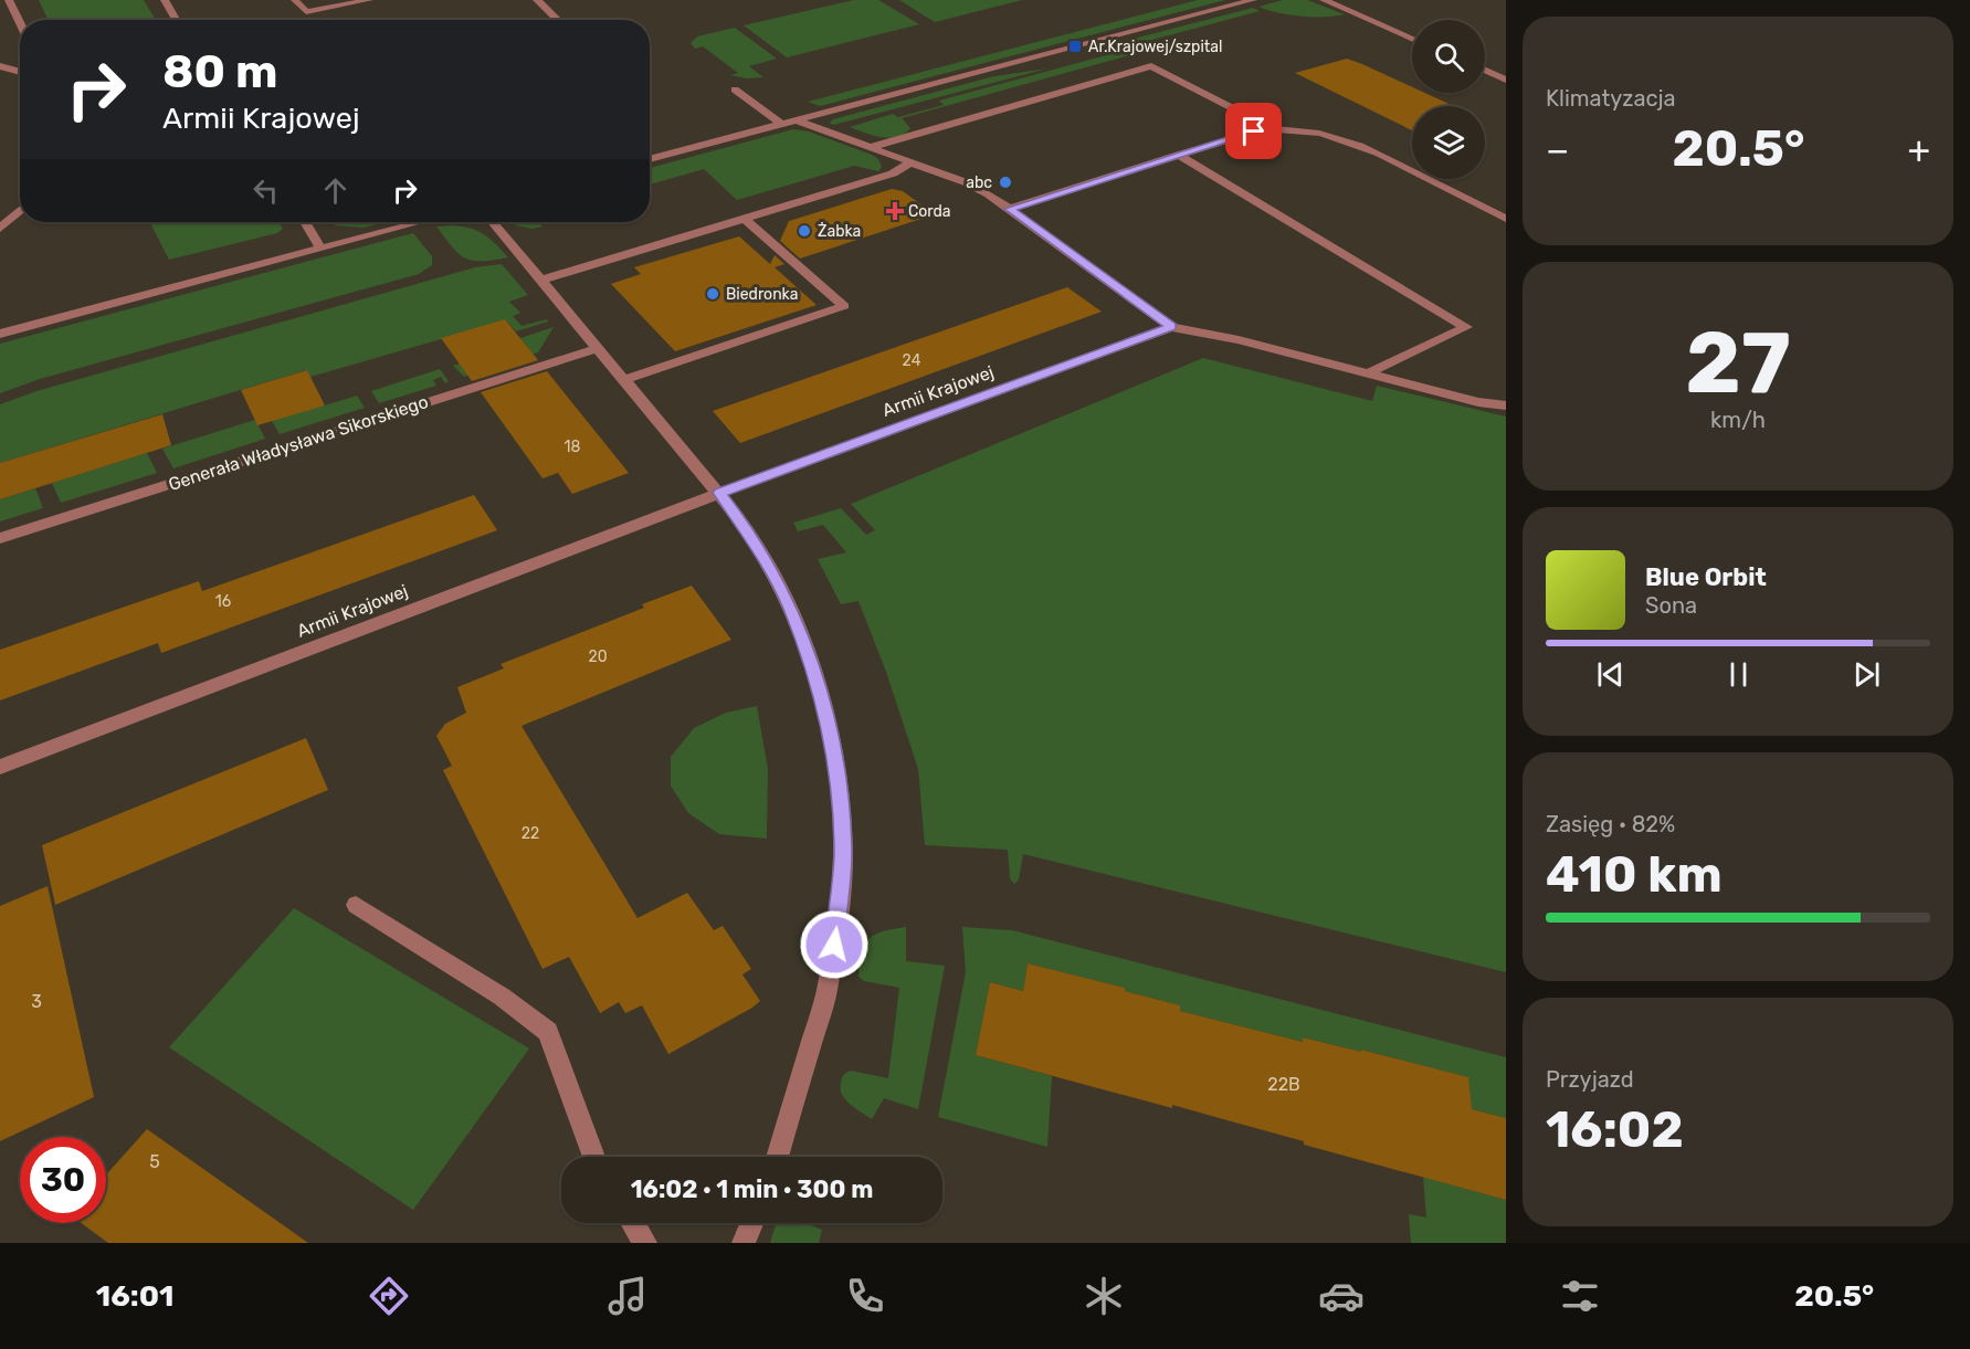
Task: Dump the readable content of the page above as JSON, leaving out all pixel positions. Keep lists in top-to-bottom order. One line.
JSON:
{"streets":{"street":["Armii Krajowej","Generała Władysława Sikorskiego"]},"places":{"transit":["Ar.Krajowej/szpital"],"other":["abc","Żabka","Biedronka"],"health":["Corda"]},"house_numbers":["24","18","16","20","22","3","22B","5"],"page":{"tile":["Klimatyzacja",["27","km/h"],["Zasięg · 82%","410 km"],["Przyjazd","16:02"]],"turn":["80 m","Armii Krajowej"],"heat":["−","20.5°","+"],"song":["Blue Orbit","Sona"],"limit":"30","trip":"16:02 · 1 min · 300 m","tabs":["16:01","20.5°"]}}
